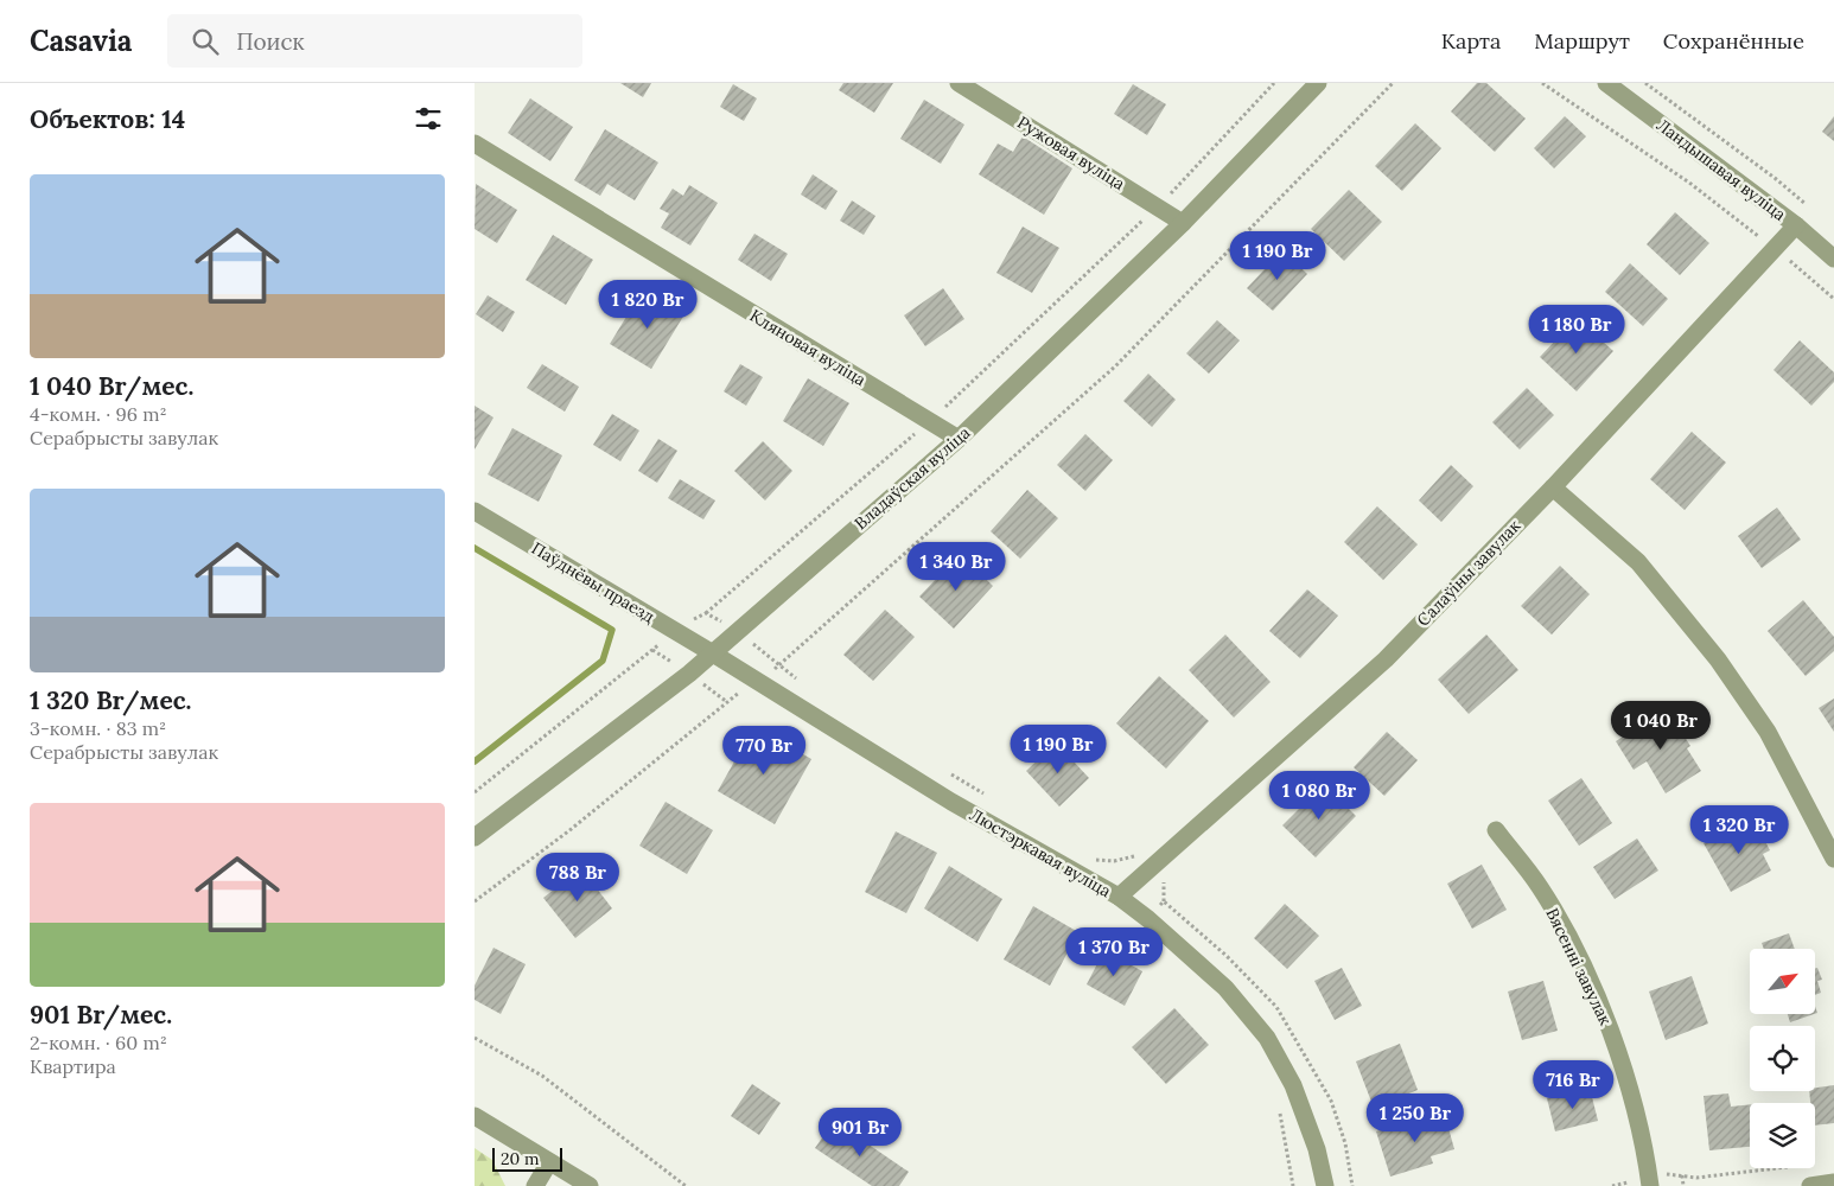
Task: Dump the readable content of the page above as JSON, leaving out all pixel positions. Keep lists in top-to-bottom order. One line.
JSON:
{"streets":{"street":["Ружовая вуліца","Ландышавая вуліца","Кляновая вуліца","Владаўская вуліца","Салаўіны завулак","Паўднёвы праезд","Люстэркавая вуліца","Вясенні завулак"]},"crossings":[["Ружовая вуліца","Владаўская вуліца"],["Ландышавая вуліца","Салаўіны завулак"],["Кляновая вуліца","Владаўская вуліца"],["Владаўская вуліца","Паўднёвы праезд"],["Владаўская вуліца","Люстэркавая вуліца"],["Салаўіны завулак","Люстэркавая вуліца"],["Паўднёвы праезд","Люстэркавая вуліца"]],"scale_bar":"20 m","north":"top right","page":{"header":"Casavia","search":"Поиск","nav":["Карта","Маршрут","Сохранённые"],"heading":"Объектов: 14","list":[{"name":"1 040 Br/мес.","note":"4-комн. · 96 m² · Серабрысты завулак"},{"name":"1 320 Br/мес.","note":"3-комн. · 83 m² · Серабрысты завулак"},{"name":"901 Br/мес.","note":"2-комн. · 60 m² · Квартира"}],"price":["1 190 Br","1 820 Br","1 180 Br","1 340 Br","1 040 Br","1 190 Br","770 Br","1 080 Br","1 320 Br","788 Br","1 370 Br","716 Br","1 250 Br","901 Br"],"scale":"20 m"}}
